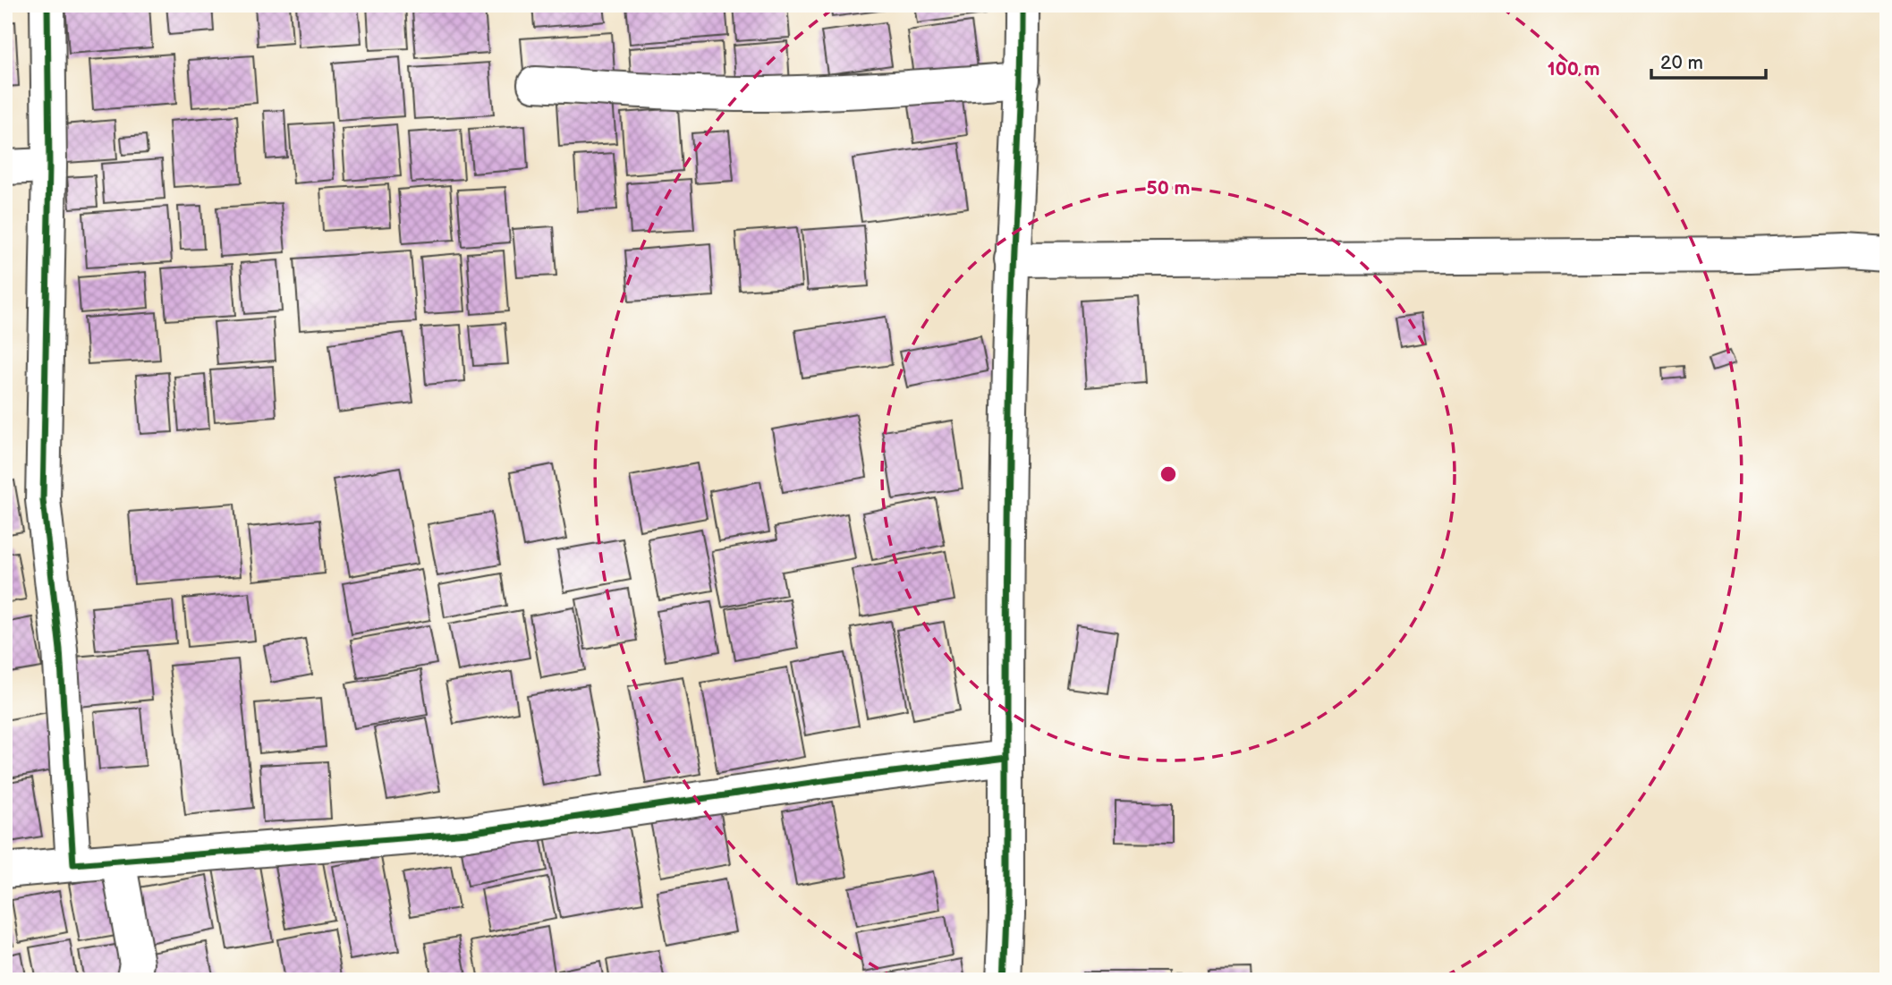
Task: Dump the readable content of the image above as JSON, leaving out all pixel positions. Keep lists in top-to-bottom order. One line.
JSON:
{"scale_bar":"20 m","rings":["100 m","50 m"]}
